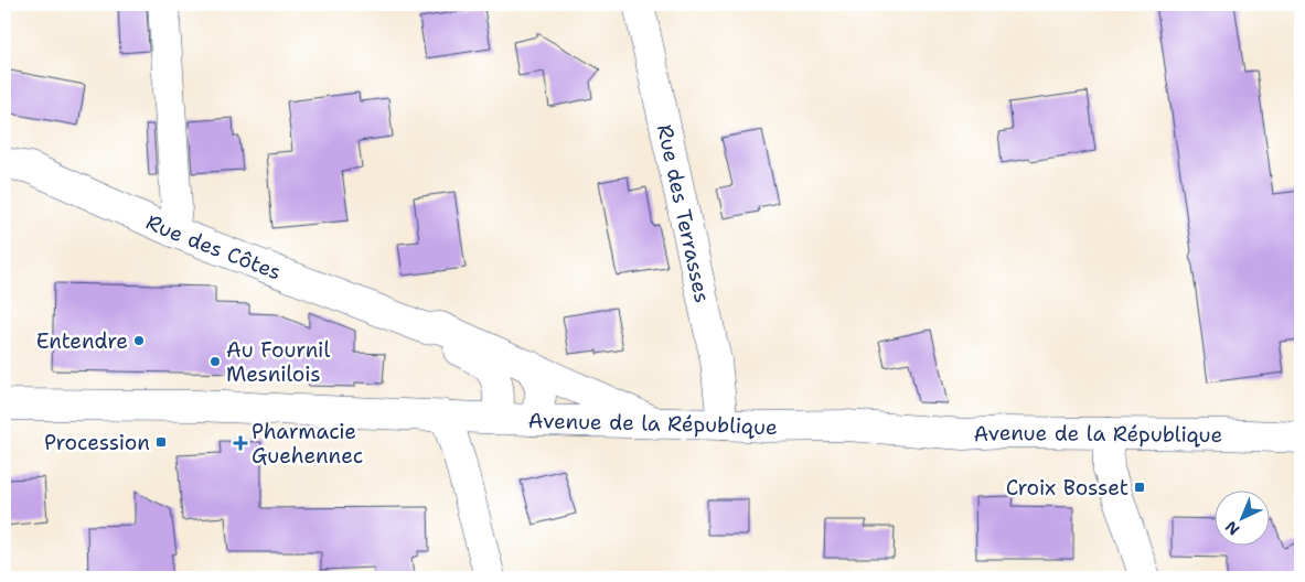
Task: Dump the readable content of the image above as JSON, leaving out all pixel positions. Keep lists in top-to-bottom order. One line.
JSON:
{"streets":{"street":["Rue des Terrasses","Rue des Côtes","Avenue de la République"]},"crossings":[["Rue des Terrasses","Avenue de la République"],["Rue des Côtes","Avenue de la République"]],"places":{"other":["Entendre","Au Fournil Mesnilois"],"transit":["Procession","Croix Bosset"],"health":["Pharmacie Guehennec"]},"north":"bottom left"}
